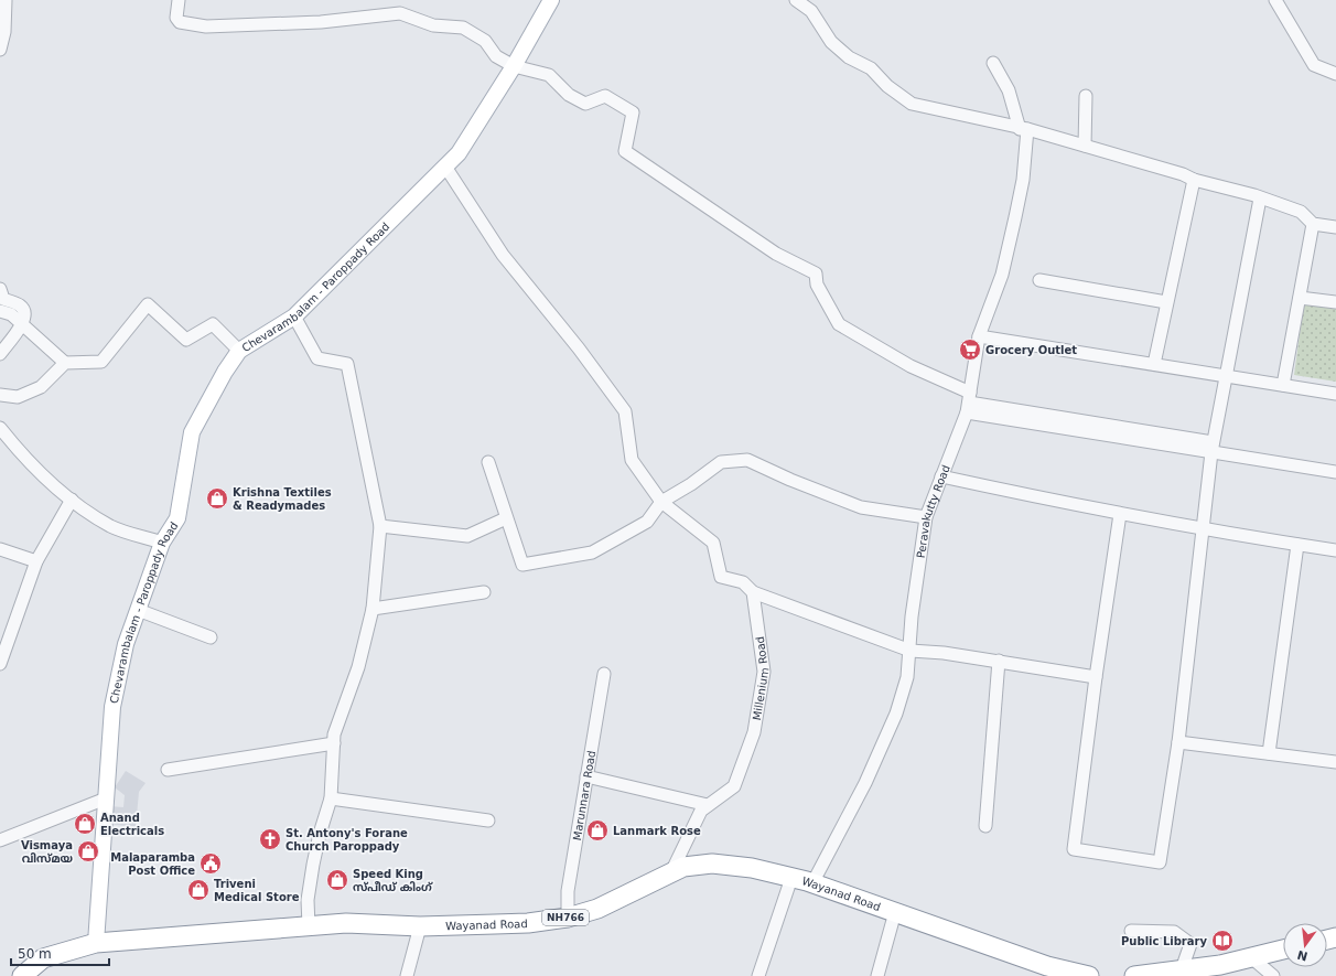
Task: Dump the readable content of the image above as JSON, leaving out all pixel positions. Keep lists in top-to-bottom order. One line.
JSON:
{"streets":{"highway":["Wayanad Road","NH766"],"main road":["Chevarambalam - Paroppady Road"],"street":["Peravakutty Road","Millenium Road","Marunnara Road"]},"crossings":[["Chevarambalam - Paroppady Road","Wayanad Road"],["Peravakutty Road","Wayanad Road"],["Millenium Road","Wayanad Road"],["Marunnara Road","Wayanad Road"]],"places":{"supermarket":["Grocery Outlet"],"shop":["Krishna Textiles & Readymades","Anand Electricals","Lanmark Rose","Vismaya വിസ്മയ","Speed King സ്പീഡ് കിംഗ്","Triveni Medical Store"],"church":["St. Antony's Forane Church Paroppady"],"public building":["Malaparamba Post Office"],"library":["Public Library"]},"scale_bar":"50 m","north":"bottom"}
